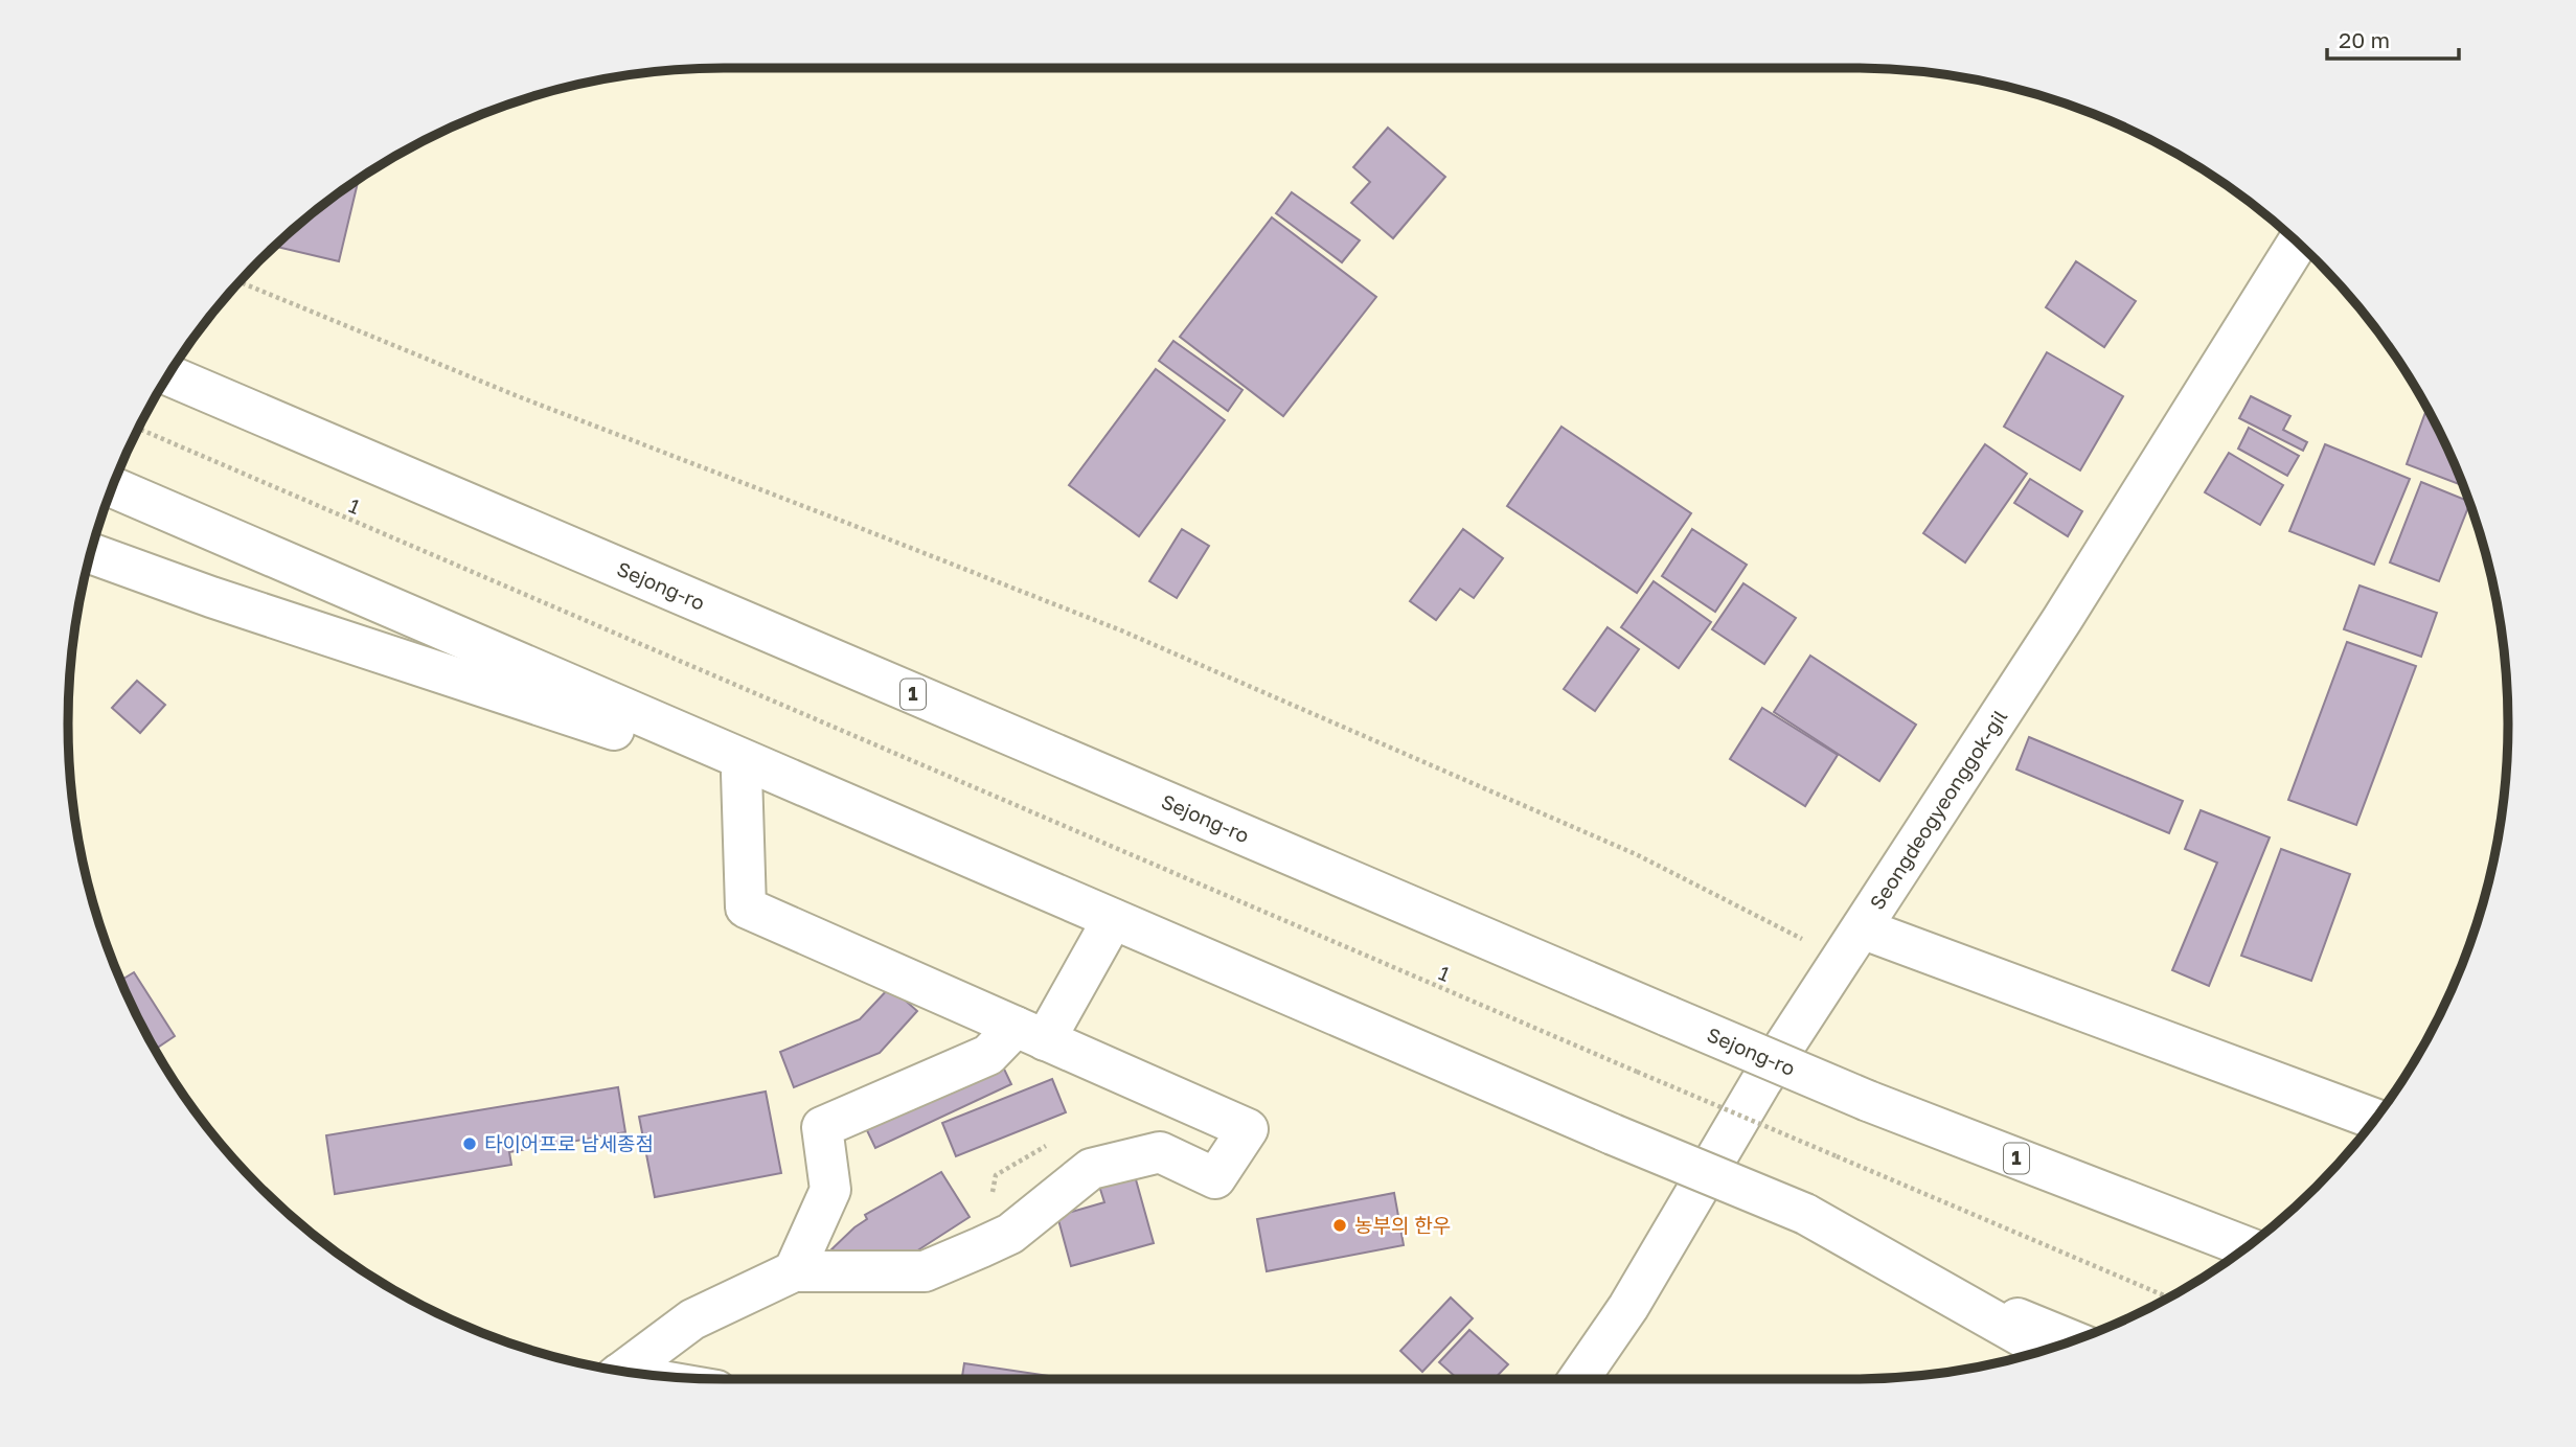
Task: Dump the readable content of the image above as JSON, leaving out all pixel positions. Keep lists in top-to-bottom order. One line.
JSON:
{"streets":{"main road":["1","Sejong-ro","Seongdeogyeonggok-gil"]},"places":["타이어프로 남세종점","농부의 한우"],"scale_bar":"20 m"}
